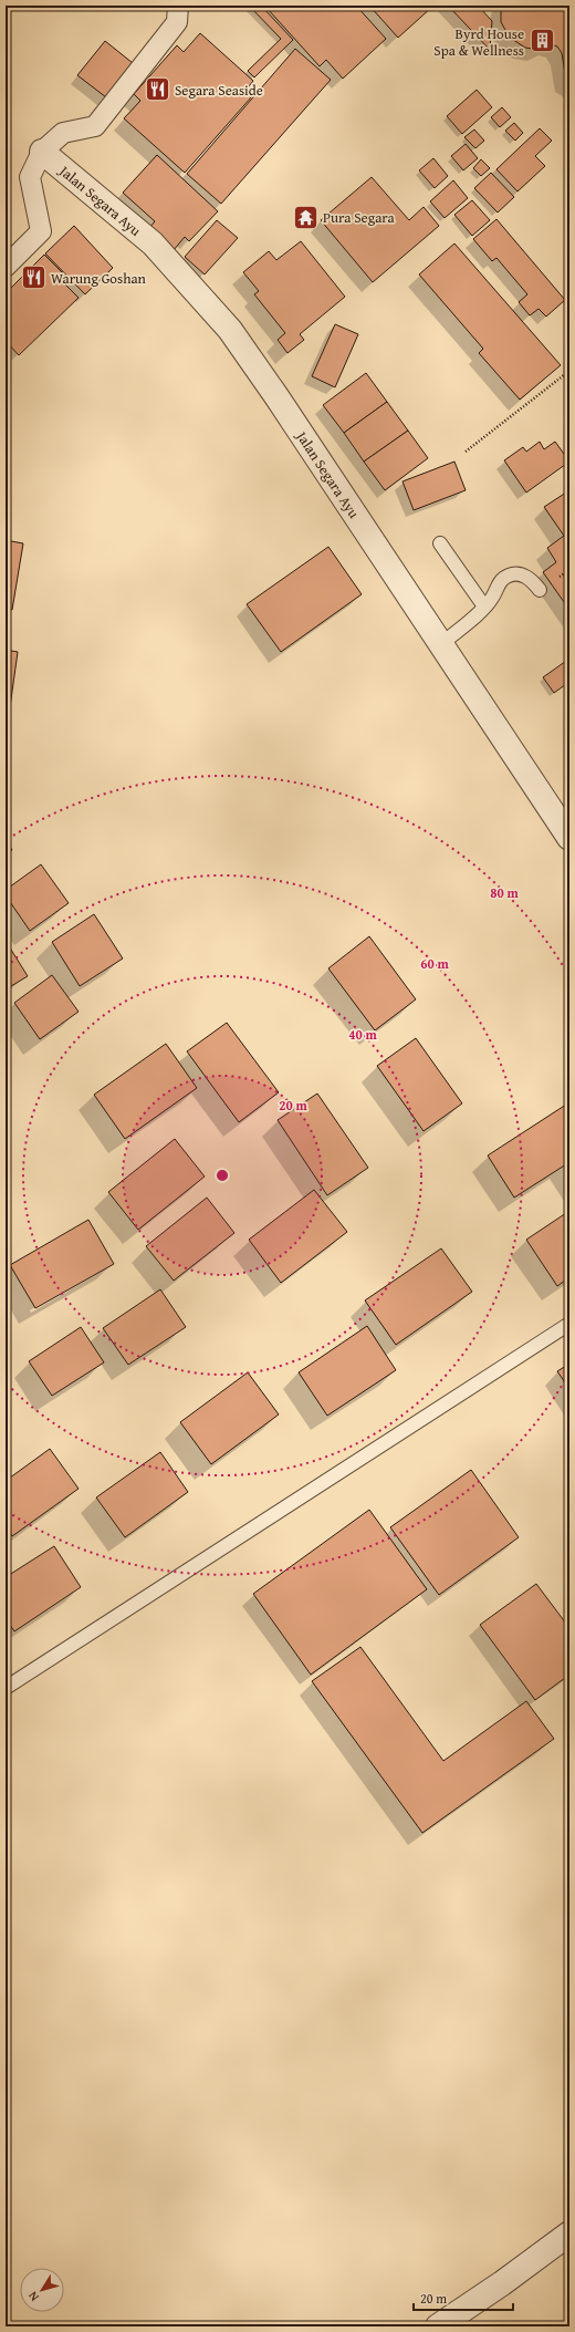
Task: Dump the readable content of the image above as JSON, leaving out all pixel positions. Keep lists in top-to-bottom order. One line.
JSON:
{"streets":{"street":["Jalan Segara Ayu"]},"places":{"building":["Byrd House Spa & Wellness"],"restaurant":["Segara Seaside","Warung Goshan"],"temple":["Pura Segara"]},"scale_bar":"20 m","north":"bottom left","rings":["80 m","60 m","40 m","20 m"]}
